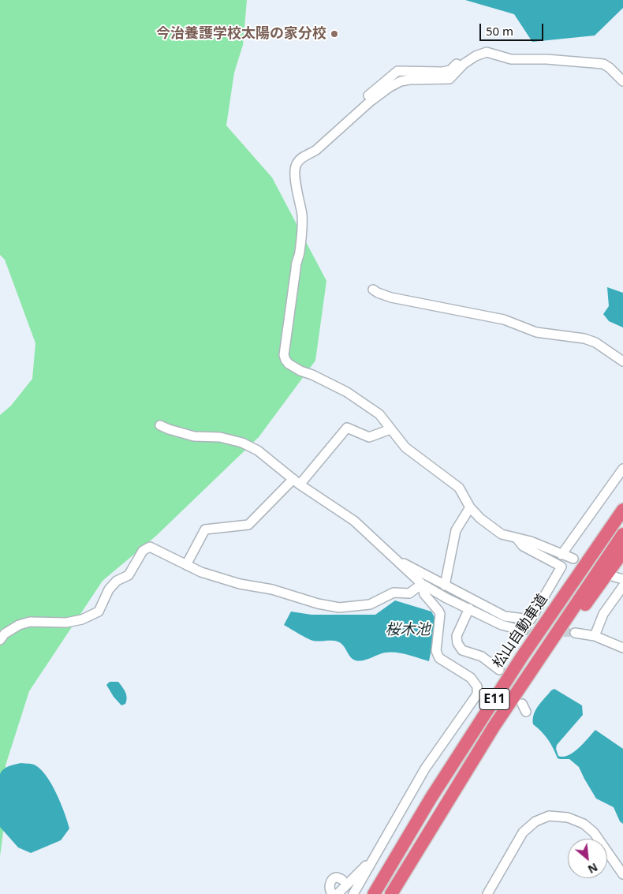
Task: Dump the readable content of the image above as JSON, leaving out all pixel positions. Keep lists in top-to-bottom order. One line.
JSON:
{"streets":{"highway":["松山自動車道","E11"]},"water":["桜木池"],"places":["今治養護学校太陽の家分校"],"scale_bar":"50 m","north":"bottom right"}
